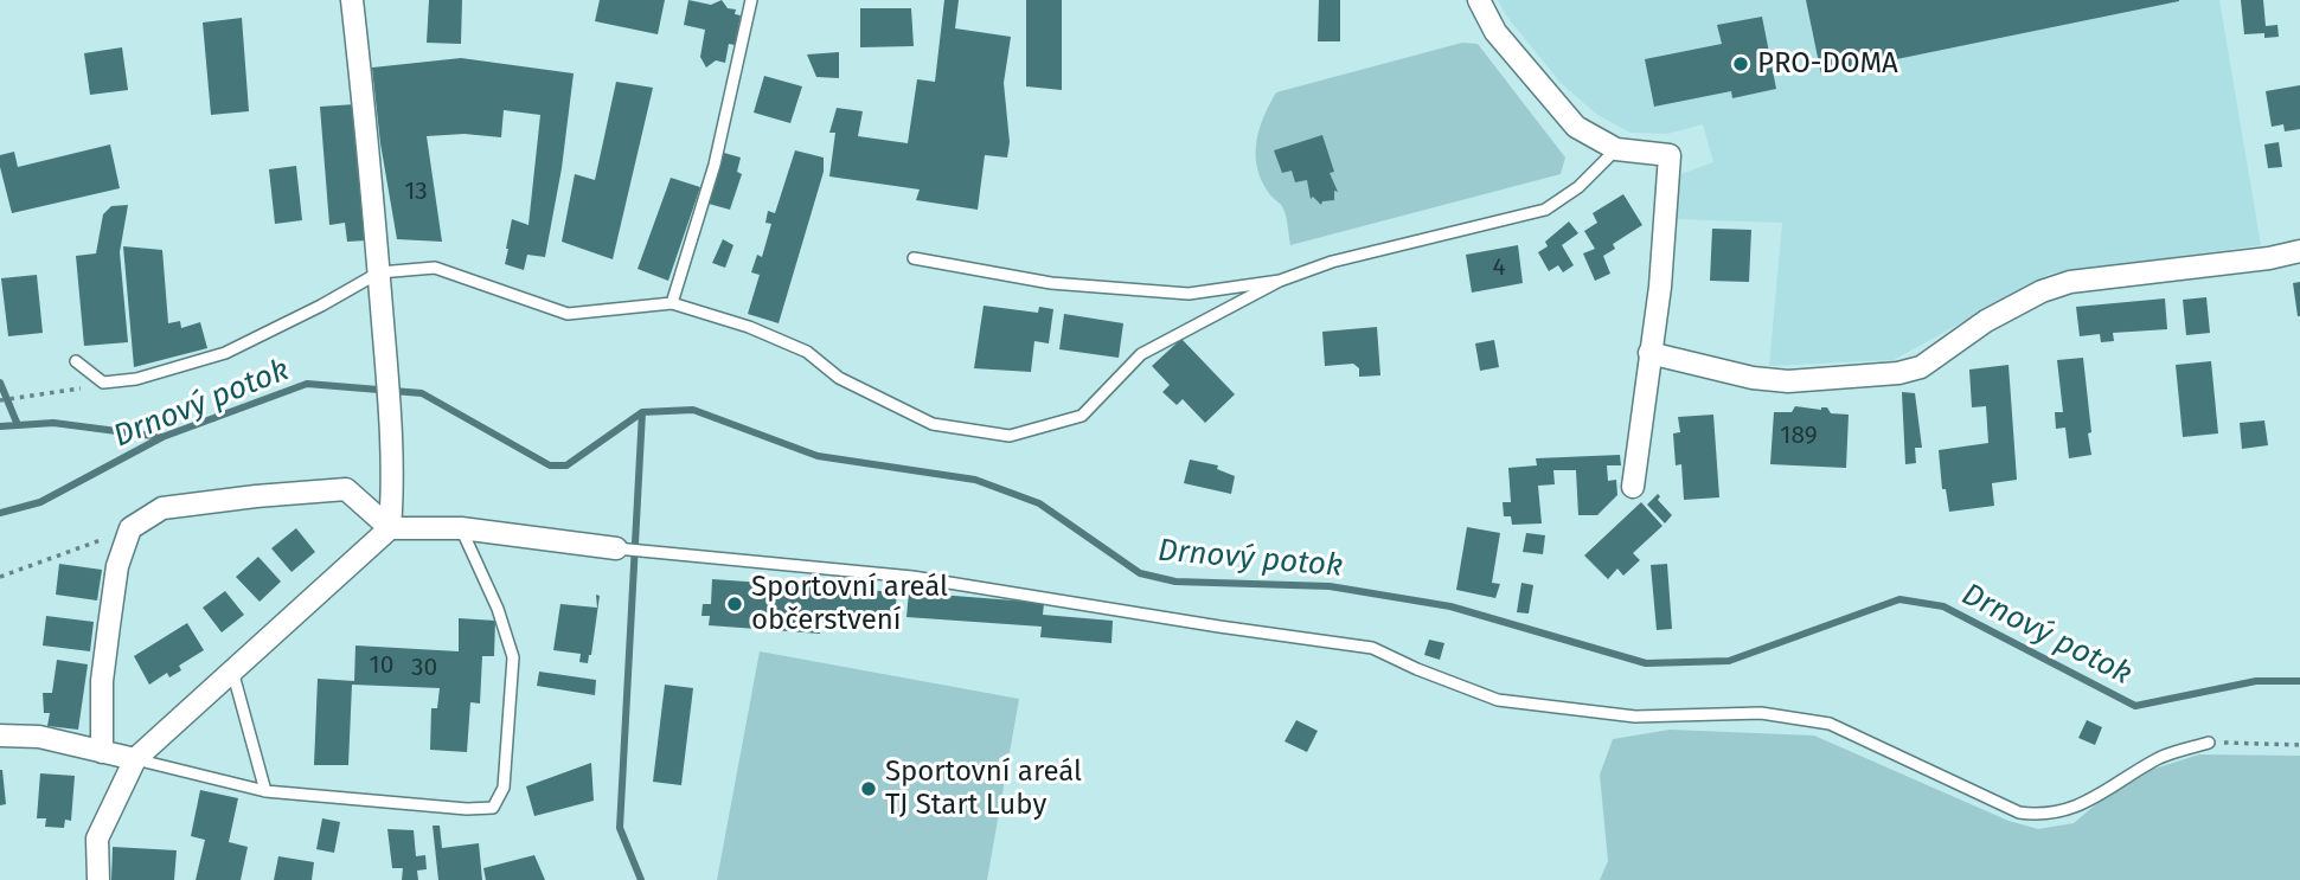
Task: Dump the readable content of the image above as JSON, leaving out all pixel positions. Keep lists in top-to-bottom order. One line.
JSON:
{"water":["Drnový potok"],"places":["PRO-DOMA","Sportovní areál občerstvení","Sportovní areál TJ Start Luby"],"house_numbers":["13","4","189","10","30"]}
